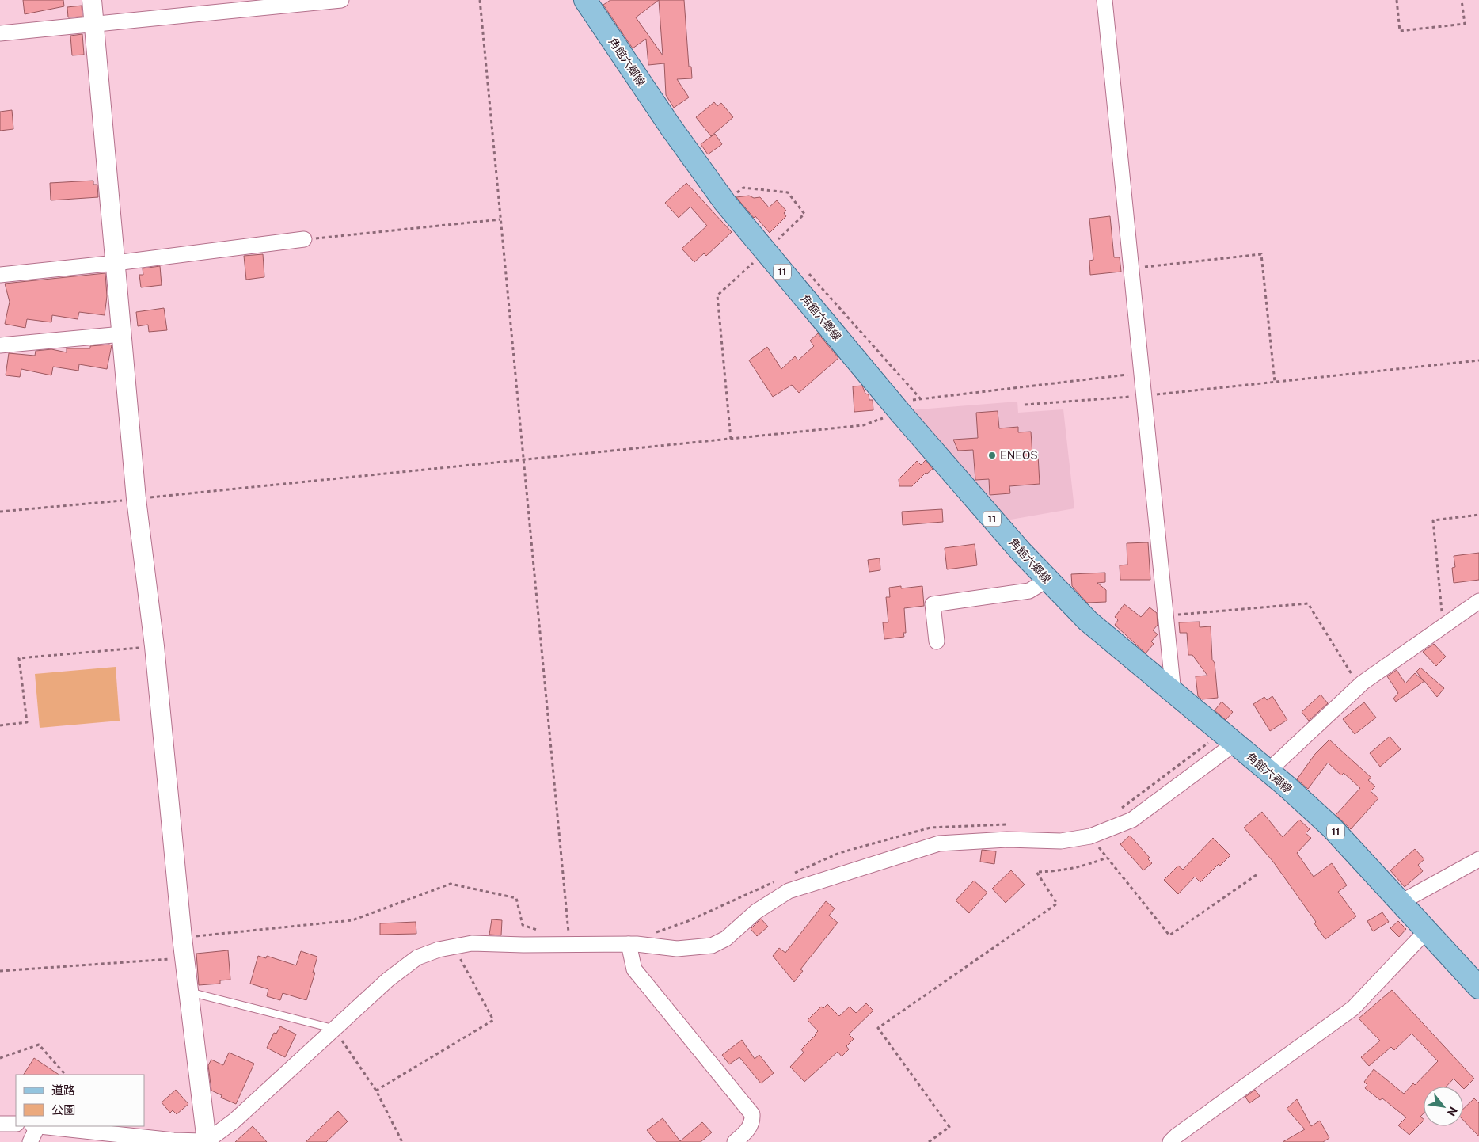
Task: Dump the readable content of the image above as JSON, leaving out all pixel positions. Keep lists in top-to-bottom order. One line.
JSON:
{"streets":{"main road":["角館六郷線","11"]},"places":["ENEOS"],"legend":["道路","公園"],"north":"bottom right"}
